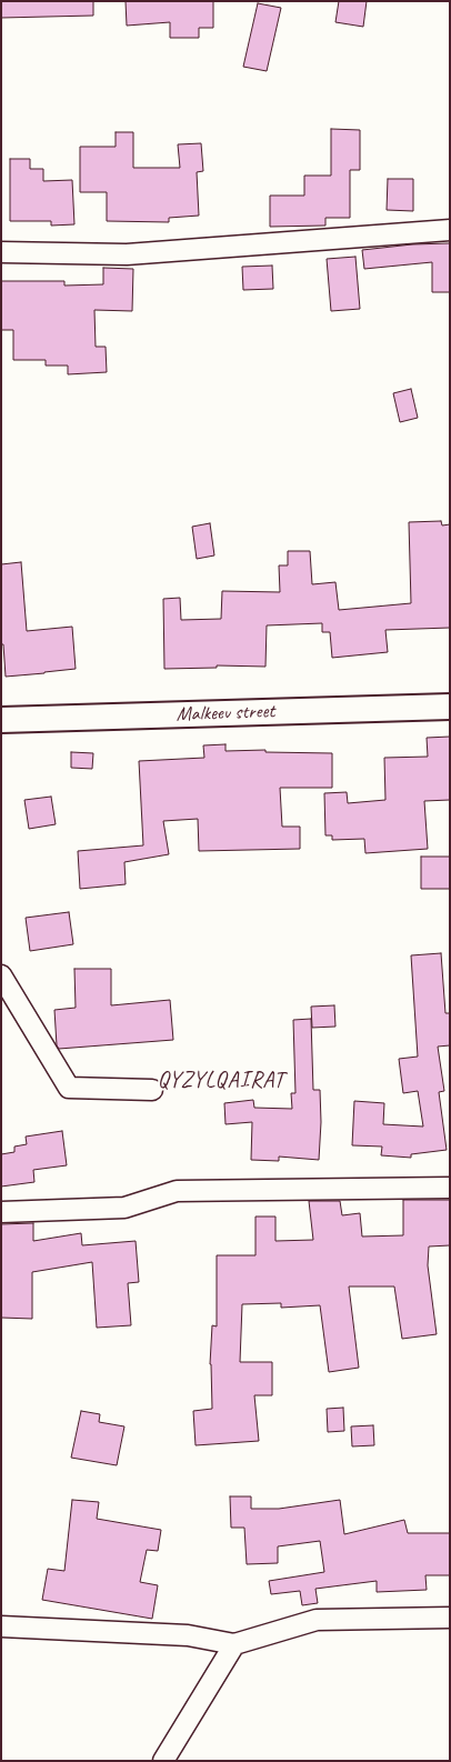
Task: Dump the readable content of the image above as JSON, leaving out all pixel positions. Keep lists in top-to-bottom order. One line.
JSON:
{"streets":{"main road":["Malkeev street"]},"districts":["QYZYLQAIRAT"]}
